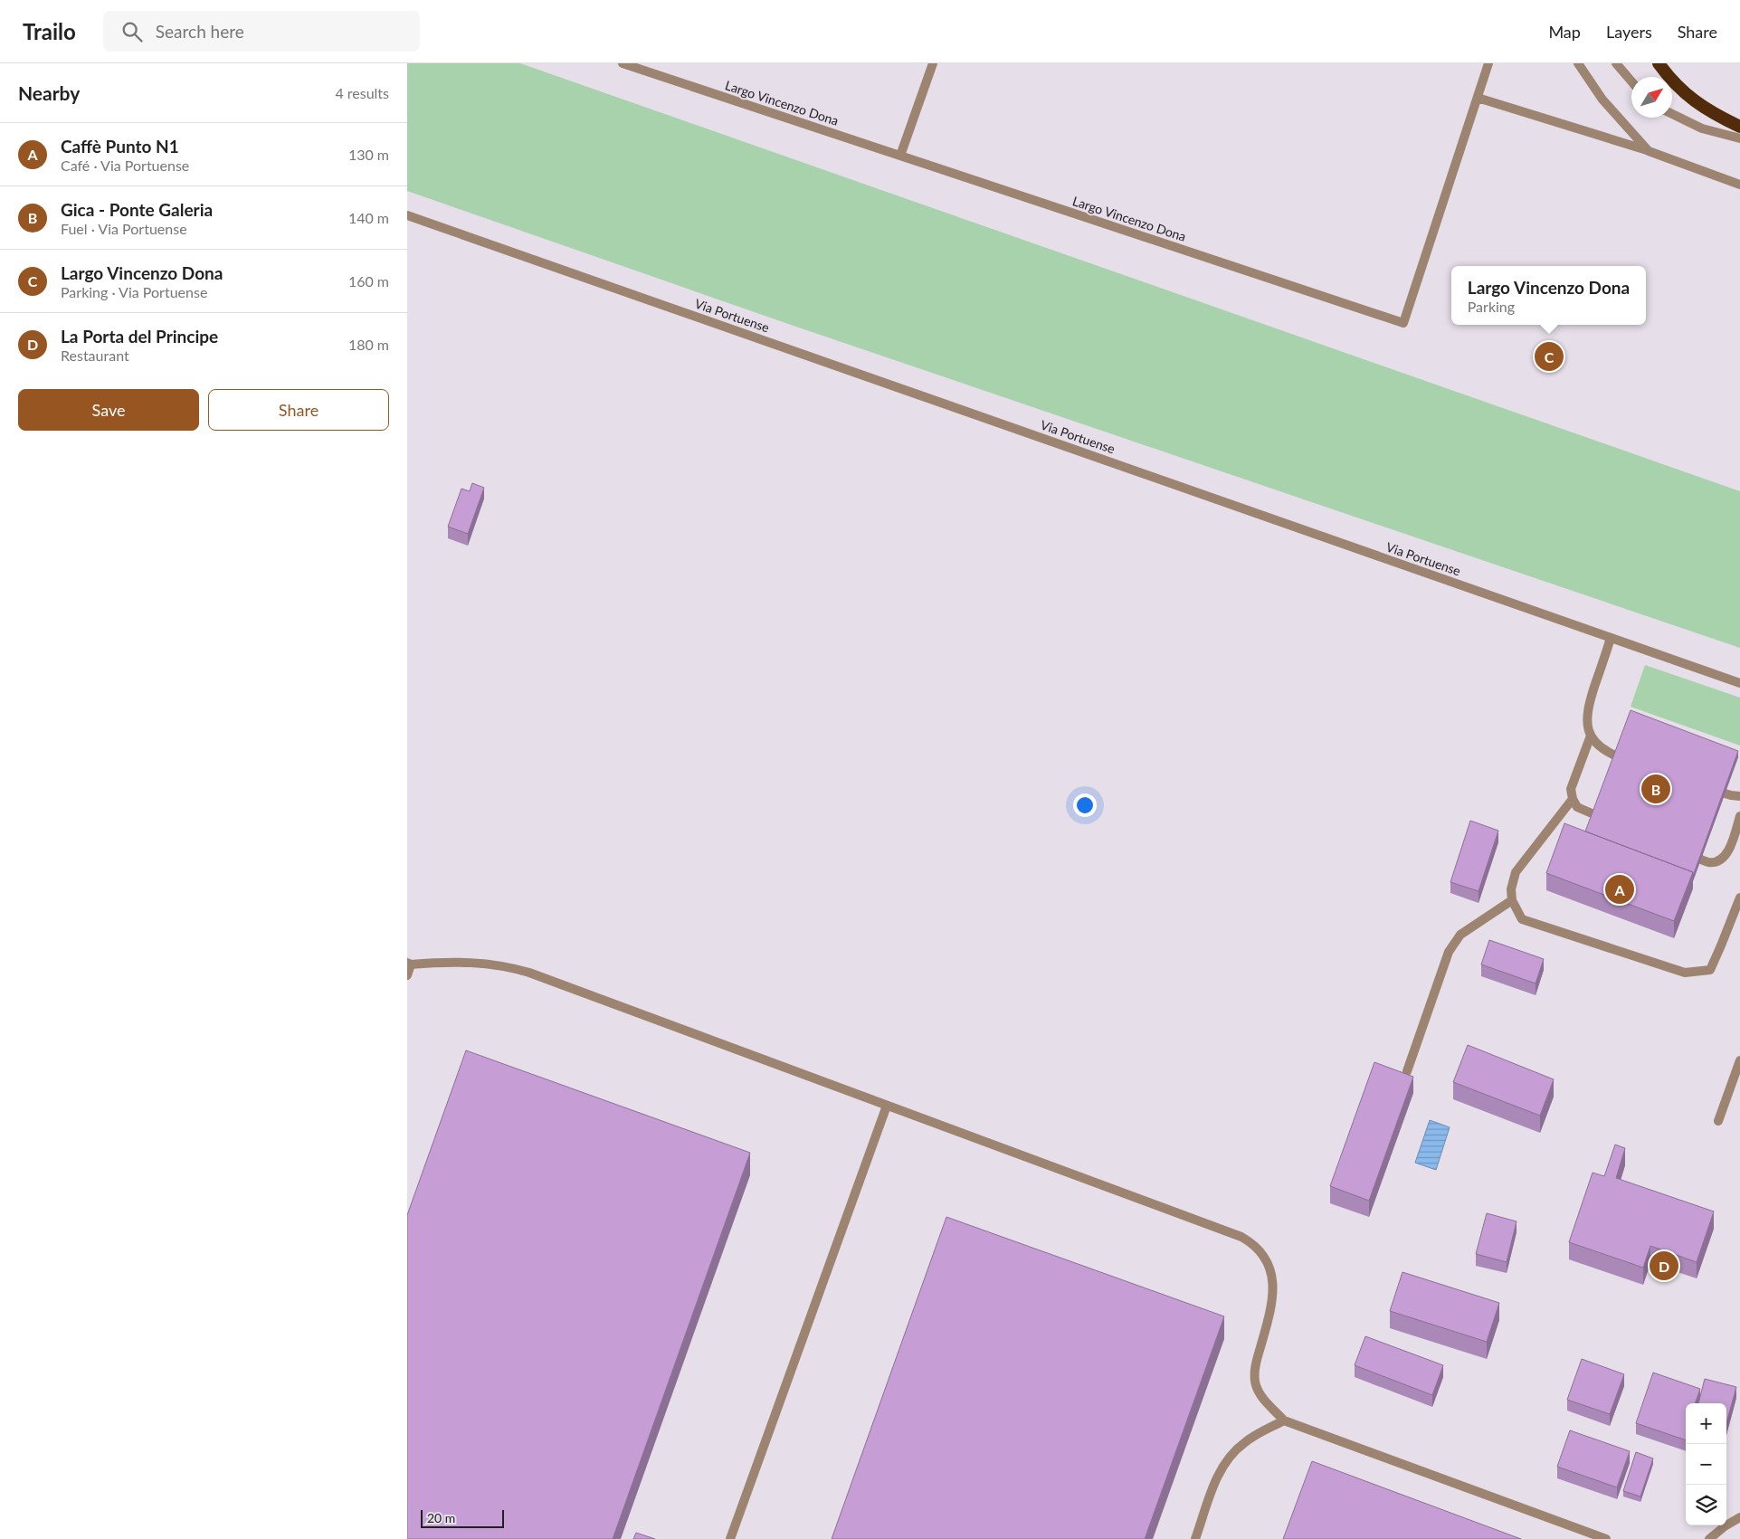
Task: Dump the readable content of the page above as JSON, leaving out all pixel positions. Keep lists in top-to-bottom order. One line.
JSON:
{"streets":{"street":["Largo Vincenzo Dona","Via Portuense"]},"scale_bar":"20 m","north":"top right","page":{"header":"Trailo","search":"Search here","nav":["Map","Layers","Share"],"heading":["Nearby","4 results"],"list":[{"mark":"A","name":"Caffè Punto N1","note":"Café · Via Portuense","value":"130 m"},{"mark":"B","name":"Gica - Ponte Galeria","note":"Fuel · Via Portuense","value":"140 m"},{"mark":"C","name":"Largo Vincenzo Dona","note":"Parking · Via Portuense","value":"160 m"},{"mark":"D","name":"La Porta del Principe","note":"Restaurant","value":"180 m"}],"popup":["Largo Vincenzo Dona","Parking"],"pins":["C","B","A","D"],"buttons":["Save","Share"],"map_buttons":["+","−"],"scale":"20 m"}}
